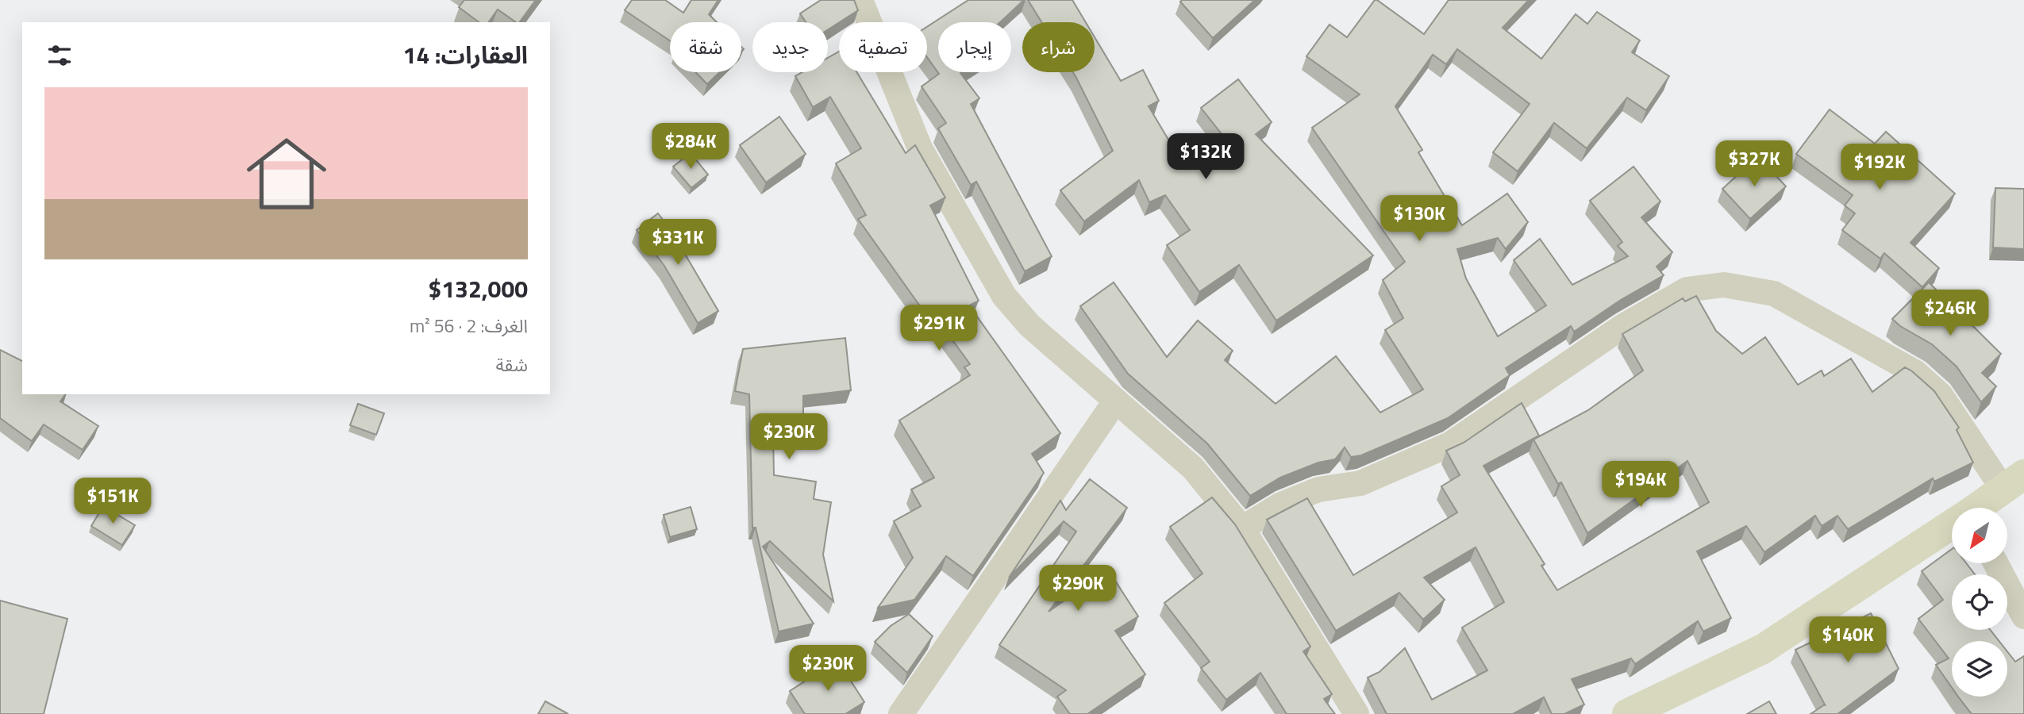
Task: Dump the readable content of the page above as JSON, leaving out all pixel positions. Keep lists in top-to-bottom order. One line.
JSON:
{"north":"bottom left","page":{"chip":["شراء","إيجار","تصفية","جديد","شقة"],"heading":"العقارات: 14","list":[{"name":"$132,000","note":"الغرف: 2 · 56 m² · شقة"}],"price":["$284K","$132K","$327K","$192K","$130K","$331K","$246K","$291K","$230K","$194K","$151K","$290K","$140K","$230K"]}}
